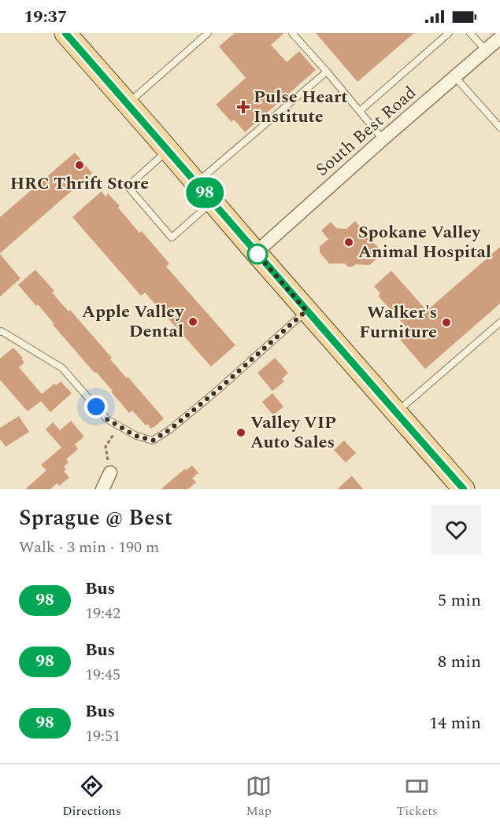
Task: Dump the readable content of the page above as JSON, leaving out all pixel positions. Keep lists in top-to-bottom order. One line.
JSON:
{"streets":{"street":["South Best Road"]},"places":{"health":["Pulse Heart Institute"],"other":["HRC Thrift Store","Spokane Valley Animal Hospital","Apple Valley Dental","Walker's Furniture","Valley VIP Auto Sales"]},"lines":["bus line 98"],"page":{"status":"19:37","on_map":"98","heading":["Sprague @ Best","Walk · 3 min · 190 m"],"list":[{"mark":"98","name":"Bus","note":"19:42","value":"5 min"},{"mark":"98","name":"Bus","note":"19:45","value":"8 min"},{"mark":"98","name":"Bus","note":"19:51","value":"14 min"}],"tabs":["Directions","Map","Tickets"]}}
